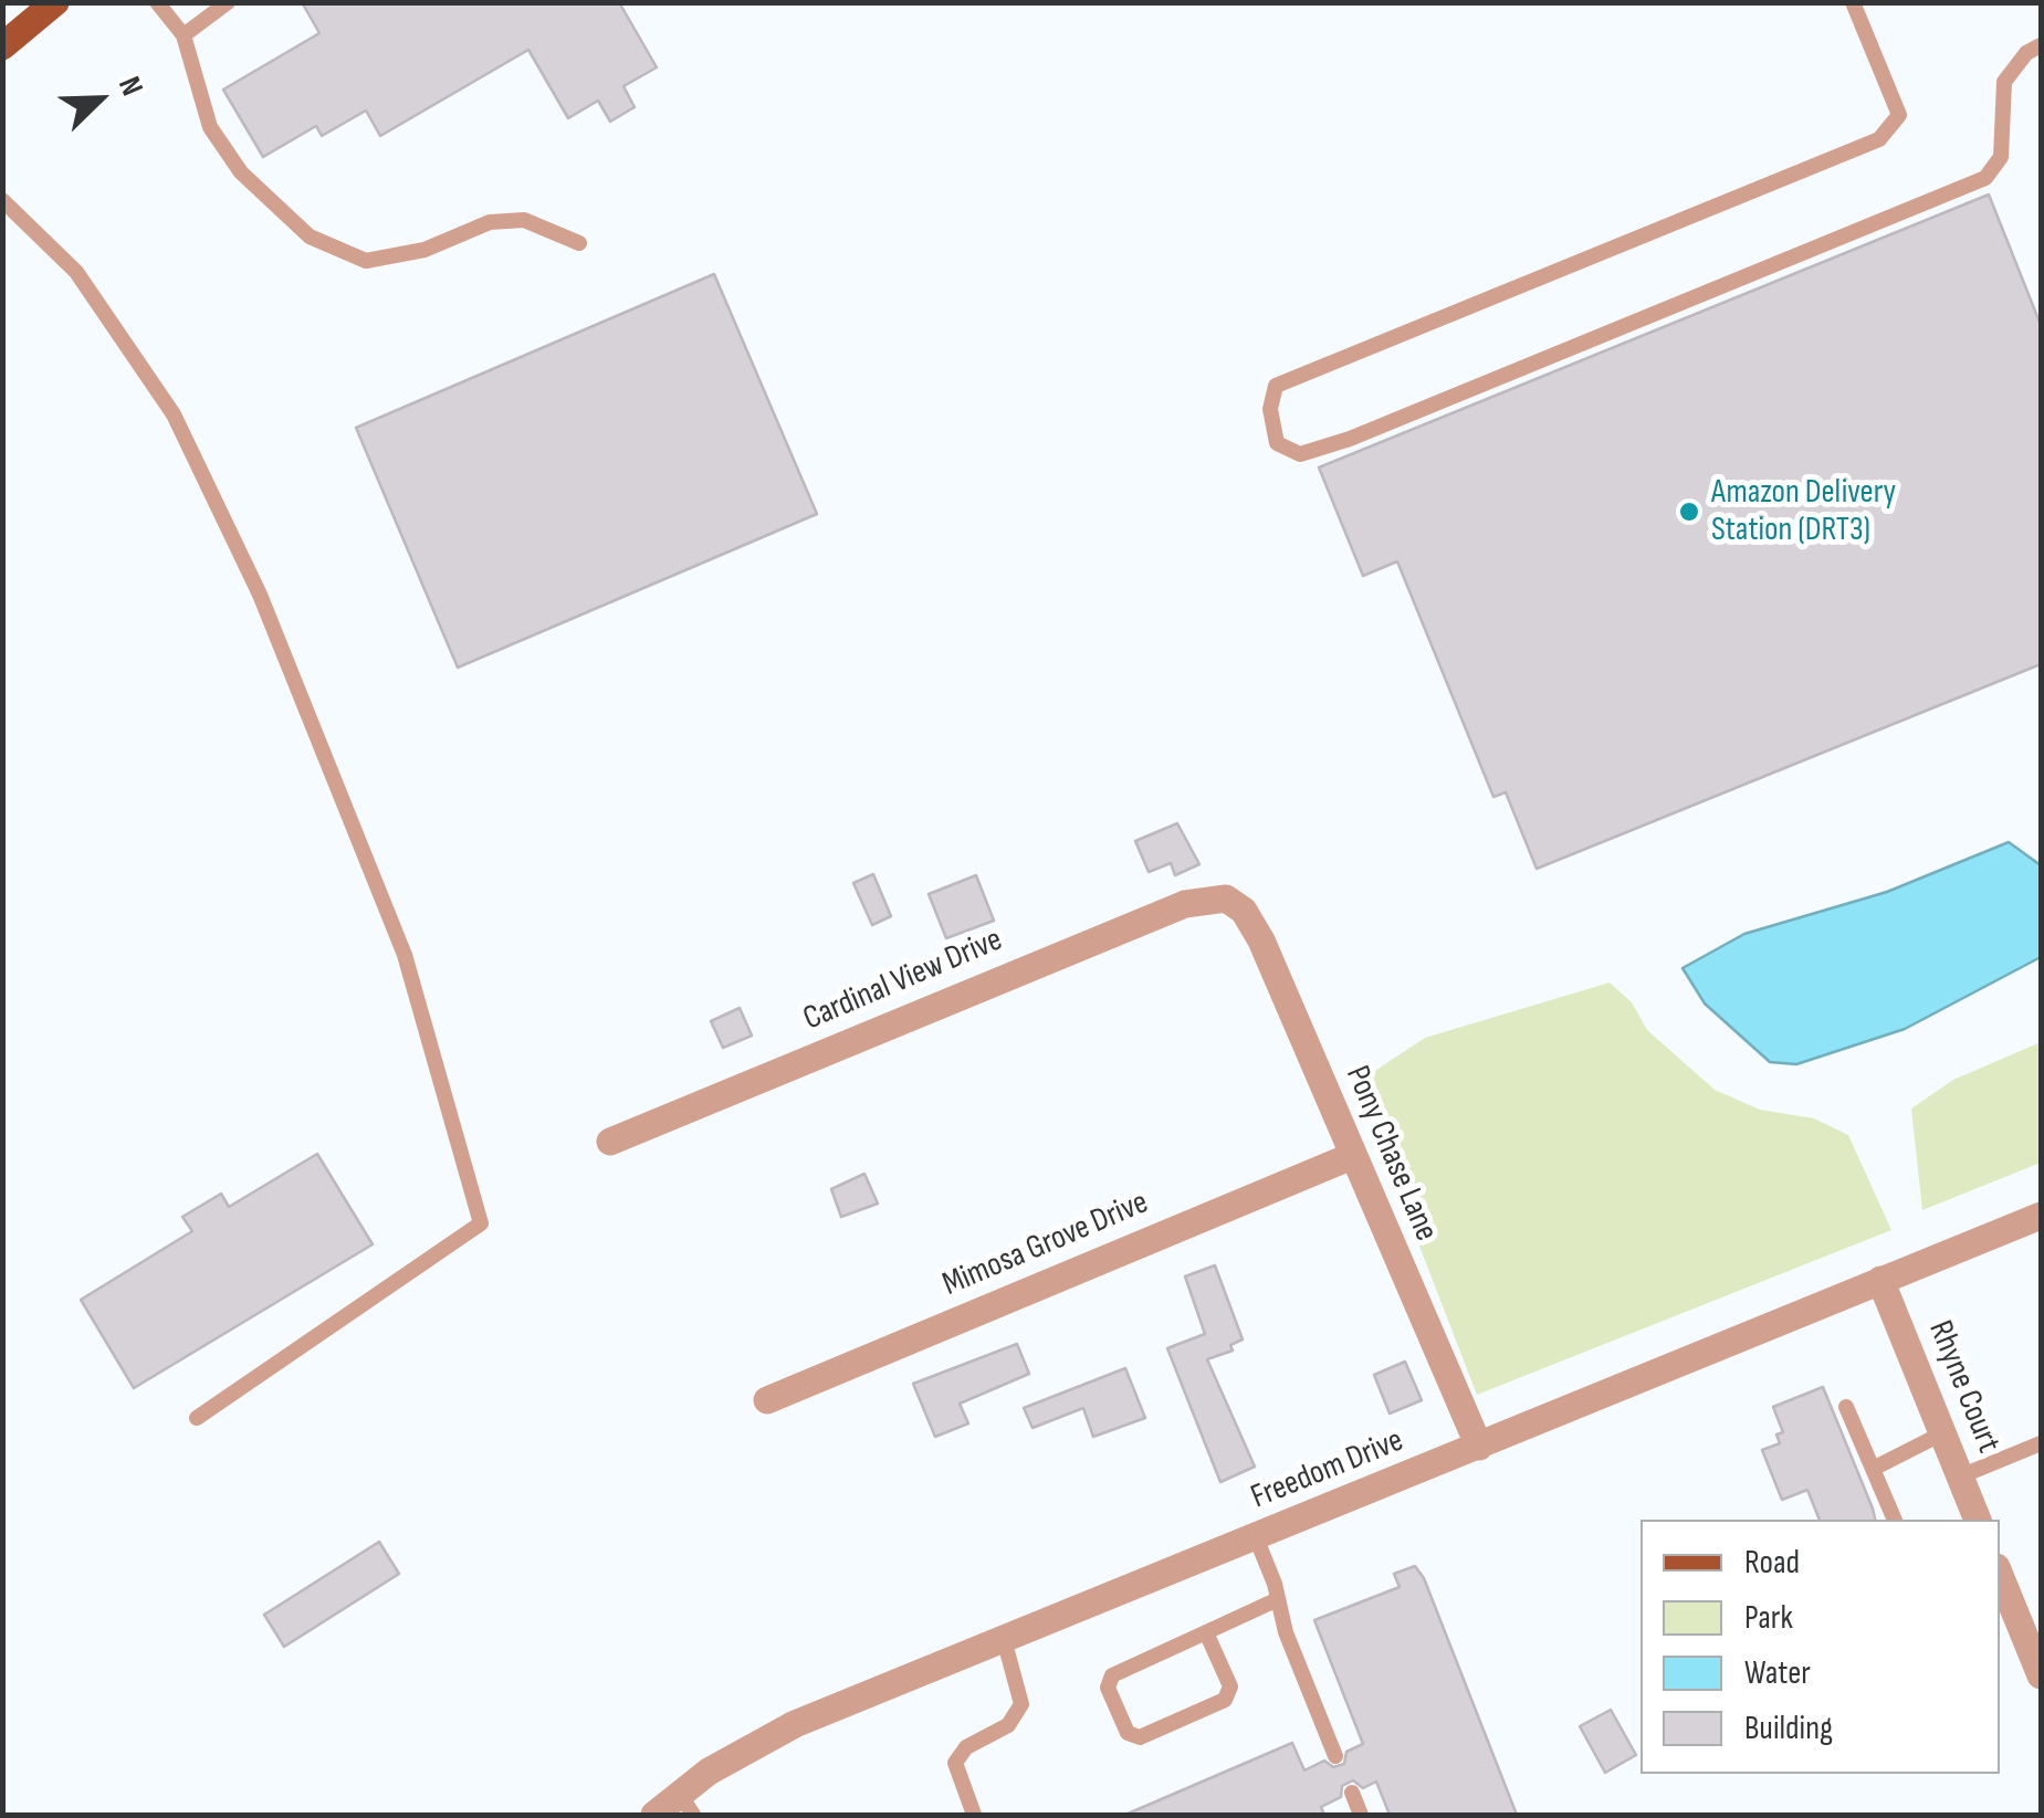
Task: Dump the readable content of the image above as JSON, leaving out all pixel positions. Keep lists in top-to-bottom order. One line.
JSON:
{"streets":{"street":["Cardinal View Drive","Pony Chase Lane","Mimosa Grove Drive","Rhyne Court","Freedom Drive"]},"crossings":[["Cardinal View Drive","Pony Chase Lane"],["Pony Chase Lane","Mimosa Grove Drive"],["Pony Chase Lane","Freedom Drive"],["Rhyne Court","Freedom Drive"]],"places":["Amazon Delivery Station (DRT3)"],"legend":["Road","Park","Water","Building"],"north":"top right"}
